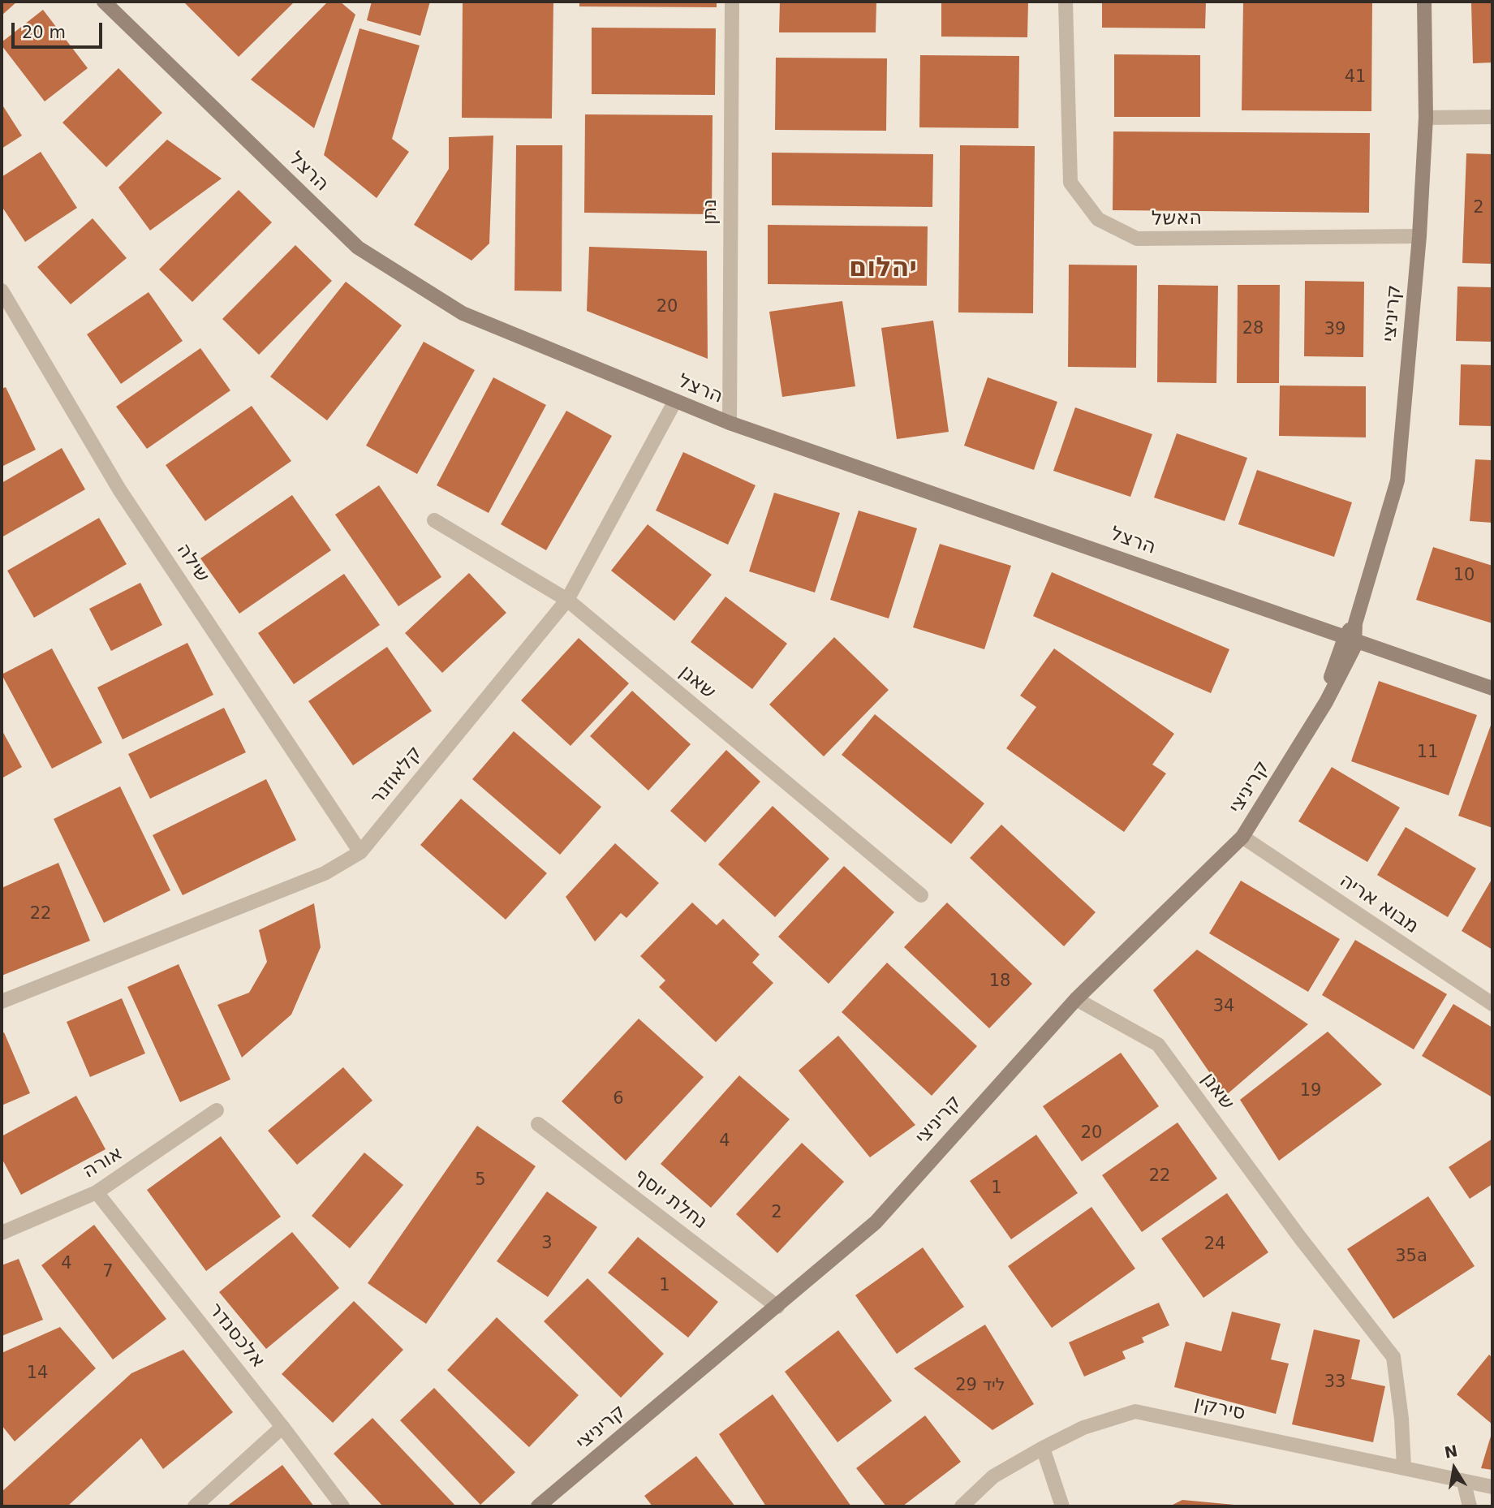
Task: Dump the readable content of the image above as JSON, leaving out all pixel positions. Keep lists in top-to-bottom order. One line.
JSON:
{"streets":{"street":["הרצל","נתן","האשל","קריניצי","שילה","שאנן","קלאוזנר","מבוא אריה","אורה","נחלת יוסף","אלכסנדר","סירקין"]},"crossings":[["הרצל","נתן"],["הרצל","קריניצי"],["הרצל","קלאוזנר"],["האשל","קריניצי"],["קריניצי","שאנן"],["קריניצי","מבוא אריה"],["קריניצי","נחלת יוסף"],["שילה","קלאוזנר"],["שאנן","קלאוזנר"],["שאנן","סירקין"],["אורה","אלכסנדר"]],"districts":["יהלום"],"house_numbers":["41","2","20","28","39","10","11","22","18","34","19","6","20","4","22","5","1","2","3","24","35a","4","7","1","14","33","ליד 29"],"scale_bar":"20 m","north":"top"}
